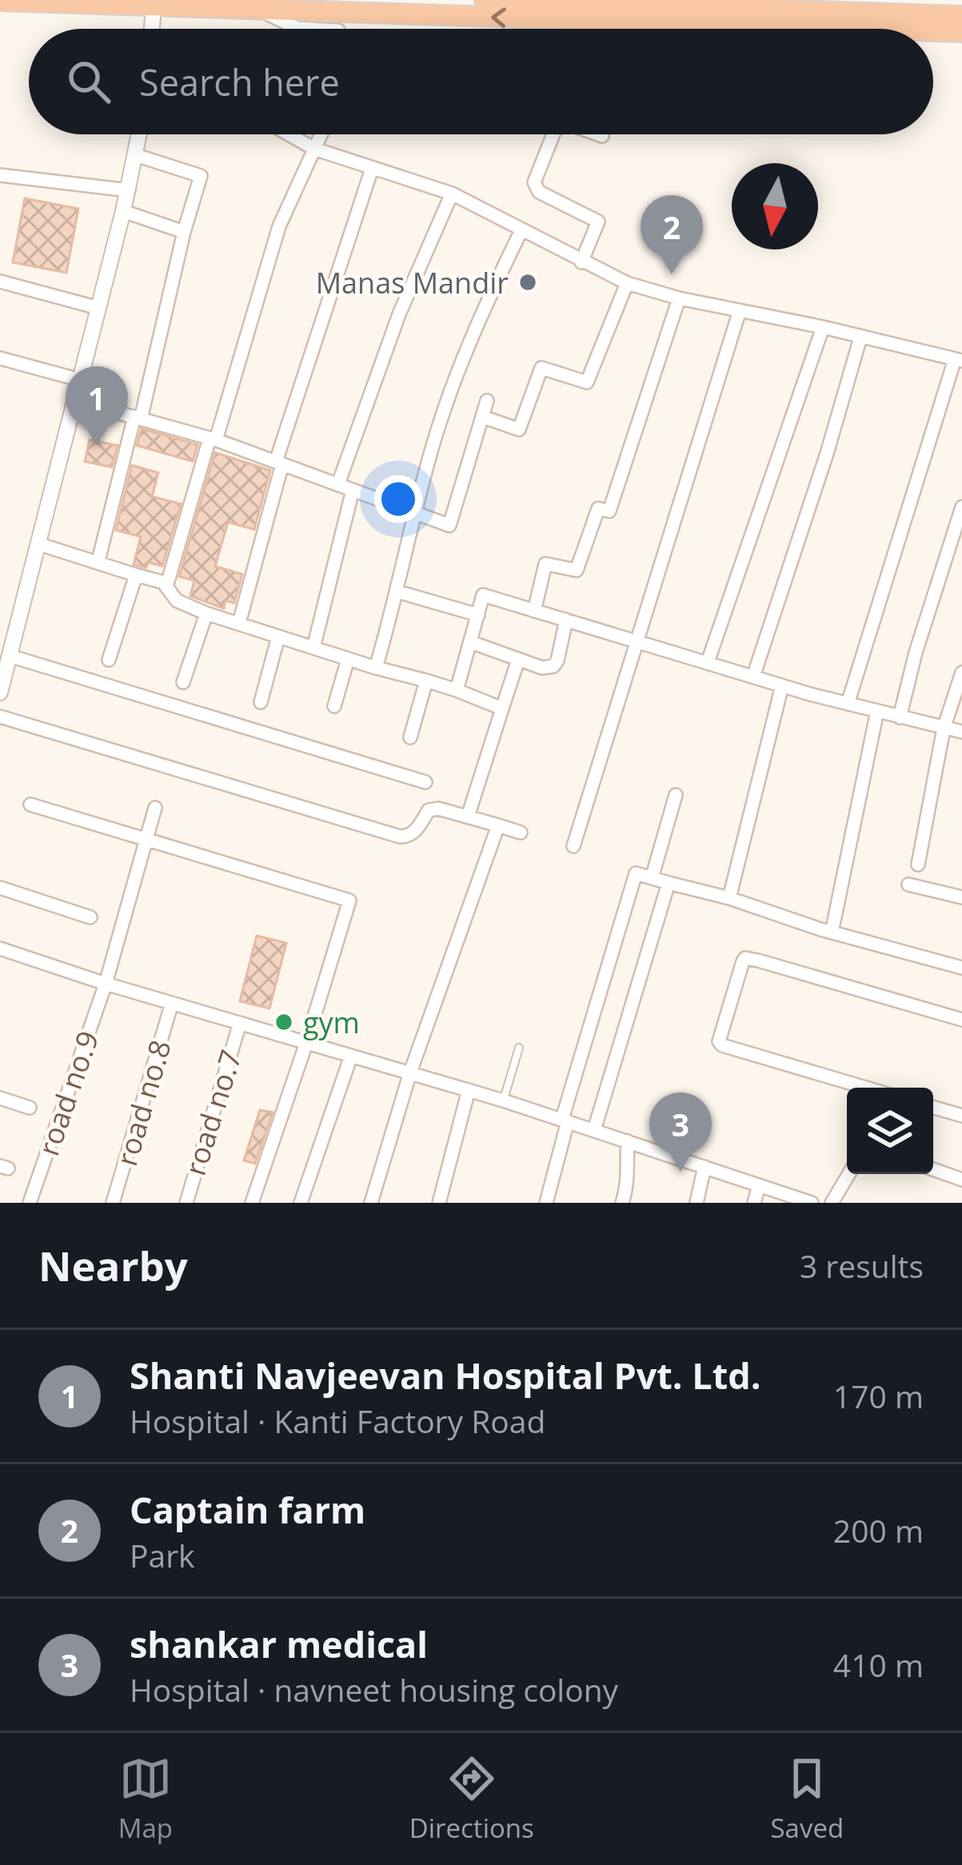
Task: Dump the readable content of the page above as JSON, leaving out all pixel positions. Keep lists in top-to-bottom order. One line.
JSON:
{"streets":{"street":["road no.9","road no.8","road no.7"]},"places":["Manas Mandir","gym"],"north":"bottom","page":{"search":"Search here","pins":["2","1","3"],"heading":["Nearby","3 results"],"list":[{"mark":"1","name":"Shanti Navjeevan Hospital Pvt. Ltd.","note":"Hospital · Kanti Factory Road","value":"170 m"},{"mark":"2","name":"Captain farm","note":"Park","value":"200 m"},{"mark":"3","name":"shankar medical","note":"Hospital · navneet housing colony","value":"410 m"}],"nav":["Map","Directions","Saved"]}}
